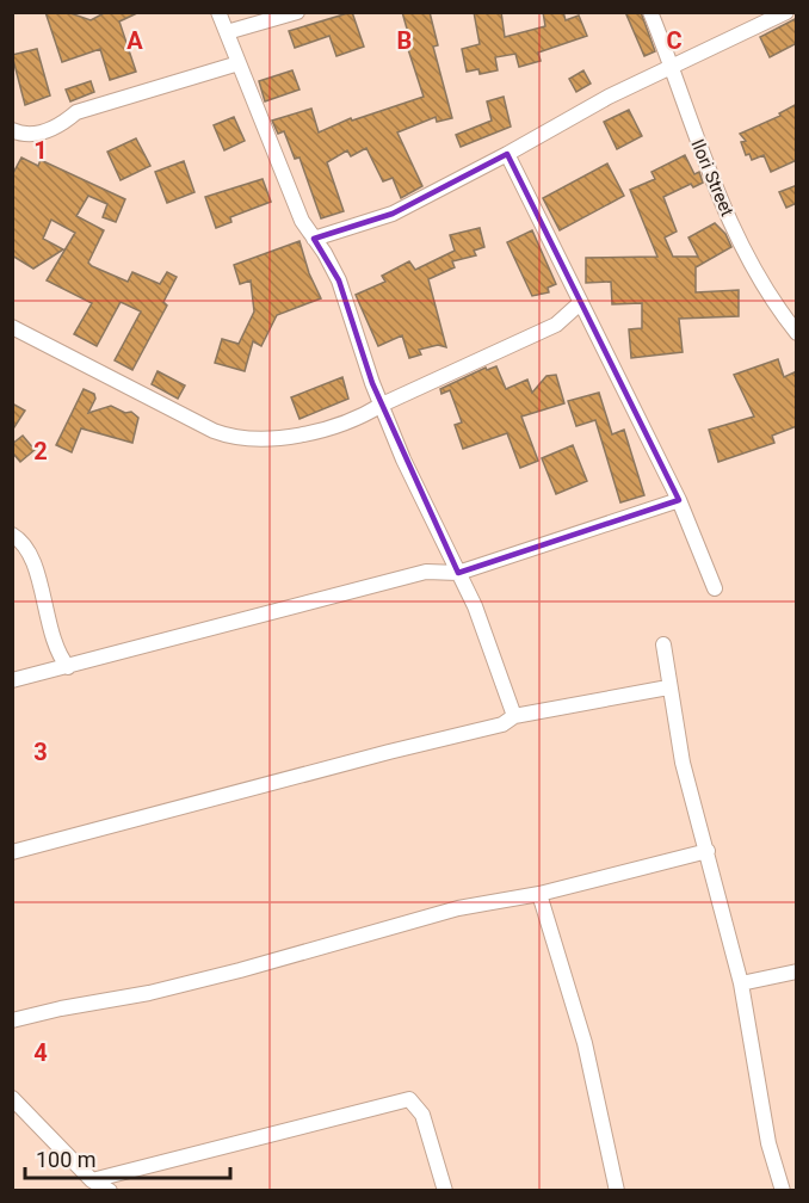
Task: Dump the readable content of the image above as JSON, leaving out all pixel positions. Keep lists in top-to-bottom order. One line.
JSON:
{"streets":{"street":["Ilori Street"]},"scale_bar":"100 m","grid":{"columns":["A","B","C"],"rows":["1","2","3","4"]}}
